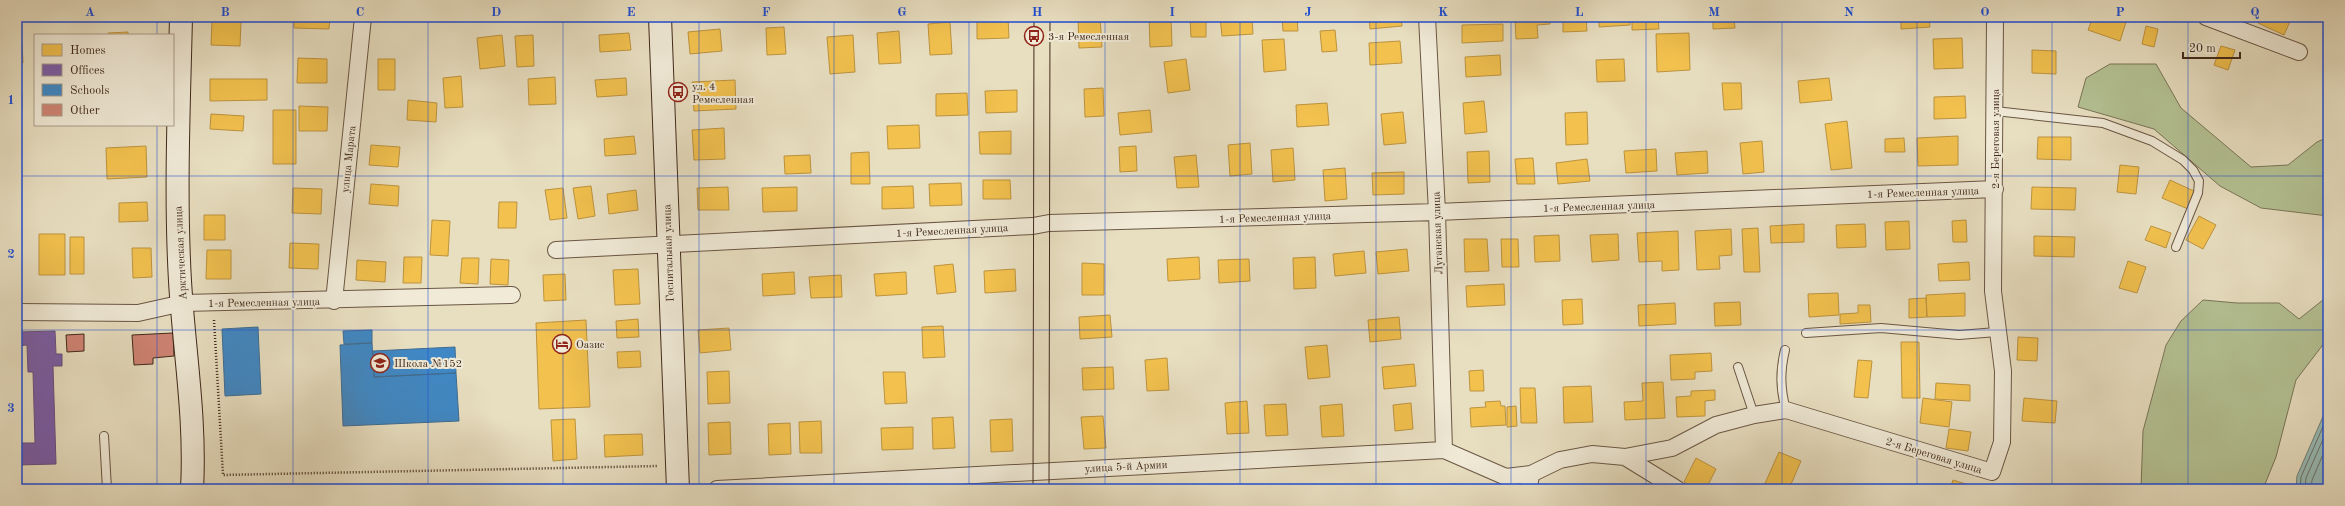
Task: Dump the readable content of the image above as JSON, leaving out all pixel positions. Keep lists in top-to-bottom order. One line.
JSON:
{"streets":{"main road":["Арктическая улица","Госпитальная улица"],"street":["2-я Береговая улица","улица Марата","1-я Ремесленная улица","Луганская улица","улица 5-й Армии"]},"crossings":[["2-я Береговая улица","1-я Ремесленная улица"],["2-я Береговая улица","улица 5-й Армии"],["улица Марата","1-я Ремесленная улица"],["1-я Ремесленная улица","Луганская улица"],["1-я Ремесленная улица","Арктическая улица"],["1-я Ремесленная улица","Госпитальная улица"],["Луганская улица","улица 5-й Армии"]],"places":{"bus stop":["3-я Ремесленная","ул. 4 Ремесленная"],"hotel":["Оазис"],"school or university":["Школа №152"]},"legend":["Homes","Offices","Schools","Other"],"scale_bar":"20 m","grid":{"columns":["A","B","C","D","E","F","G","H","I","J","K","L","M","N","O","P","Q"],"rows":["1","2","3"]}}
